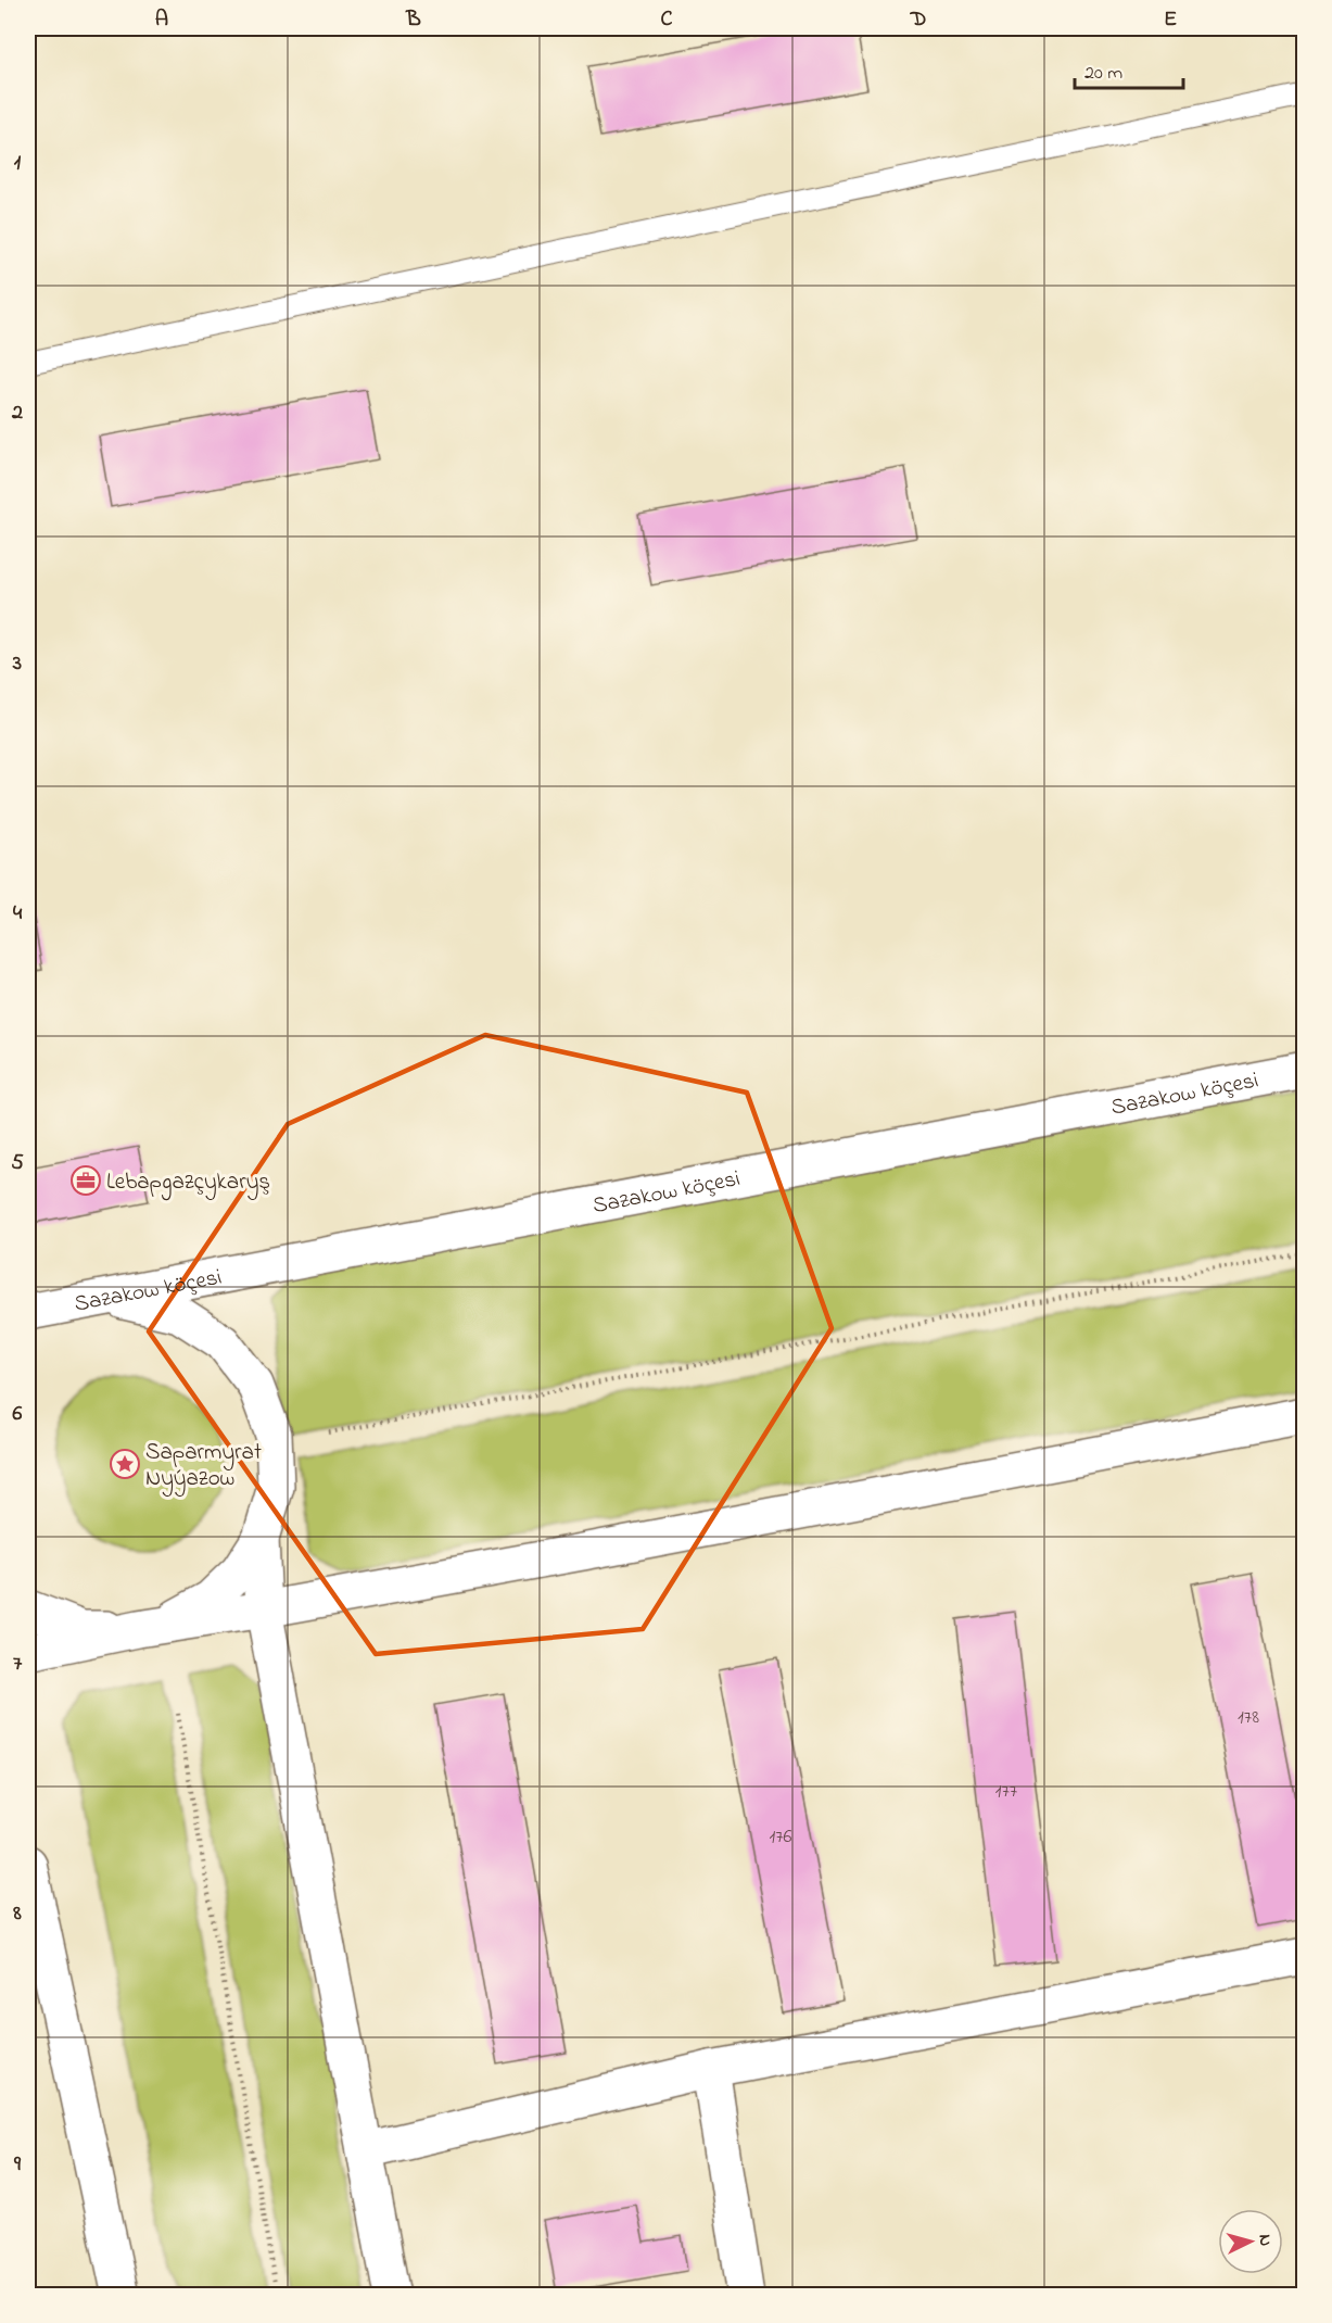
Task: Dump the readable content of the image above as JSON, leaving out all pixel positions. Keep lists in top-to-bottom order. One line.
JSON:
{"streets":{"main road":["Sazakow köçesi"]},"places":{"office":["Lebapgazçykaryş"],"place":["Saparmyrat Nyýazow"]},"house_numbers":["178","177","176"],"scale_bar":"20 m","north":"right","grid":{"columns":["A","B","C","D","E"],"rows":["1","2","3","4","5","6","7","8","9"]}}
